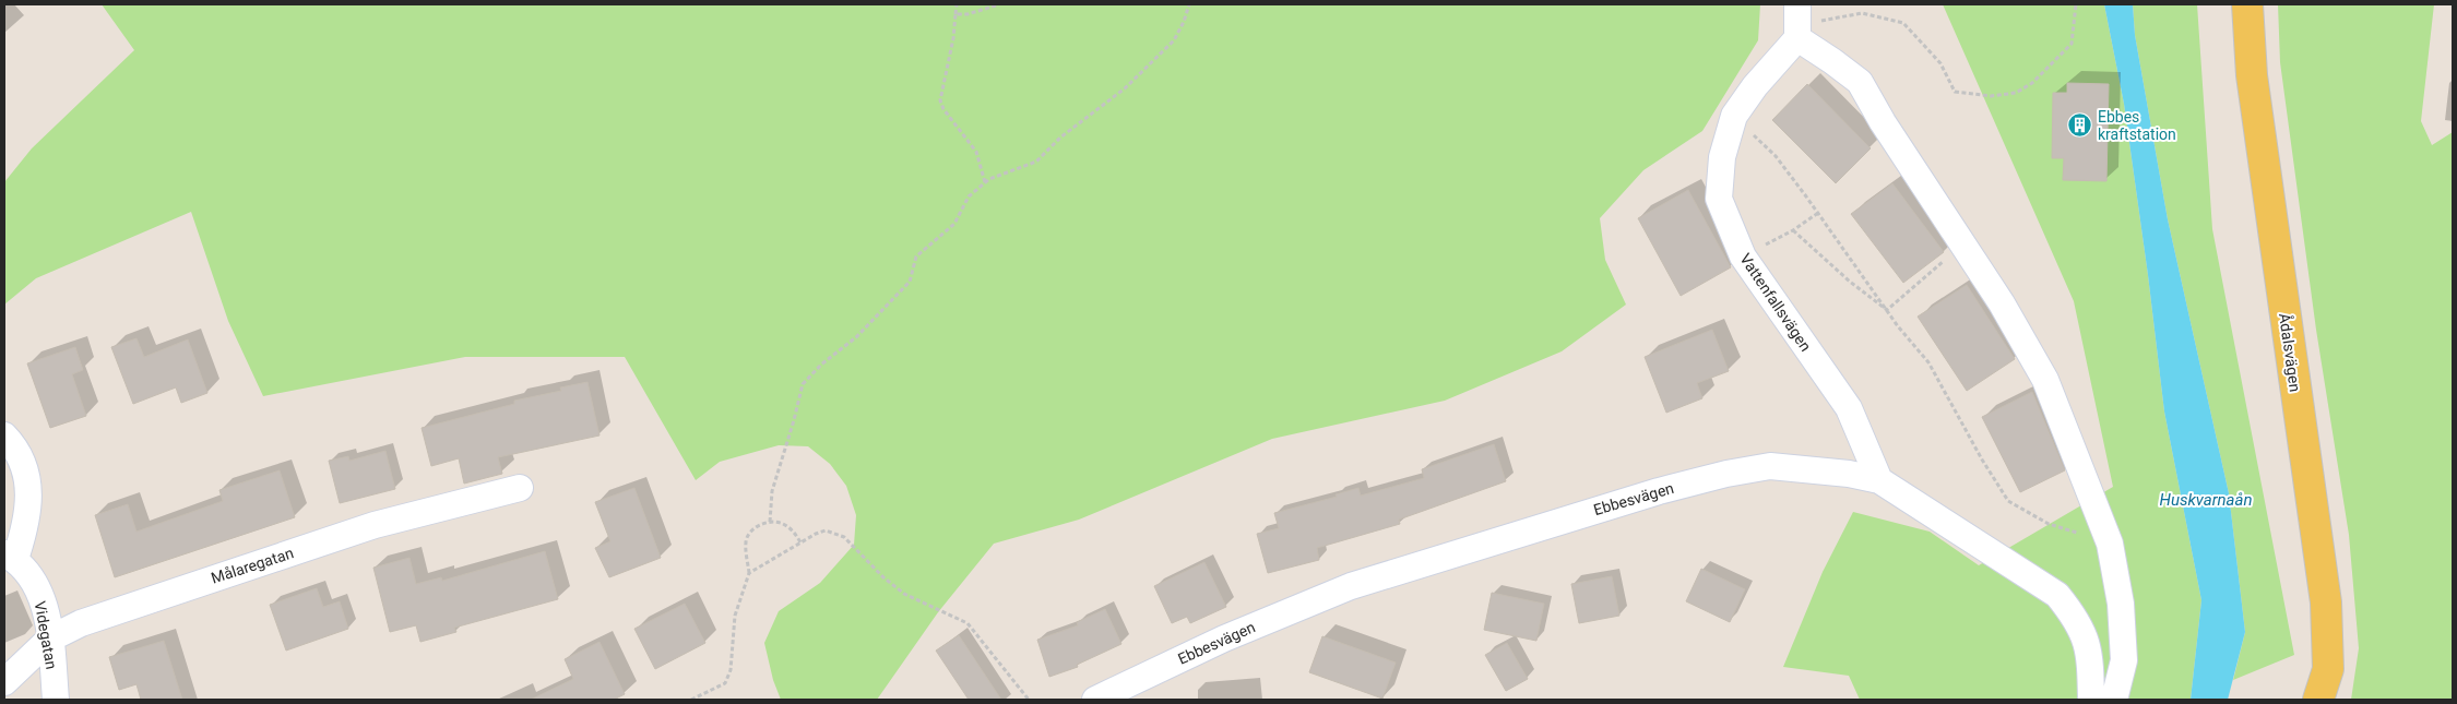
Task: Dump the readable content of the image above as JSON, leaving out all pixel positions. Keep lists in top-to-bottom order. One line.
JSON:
{"streets":{"main road":["Ådalsvägen"],"street":["Vattenfallsvägen","Ebbesvägen","Målaregatan","Videgatan"]},"crossings":[["Vattenfallsvägen","Ebbesvägen"],["Målaregatan","Videgatan"]],"water":["Huskvarnaån"],"places":{"building":["Ebbes kraftstation"]}}
